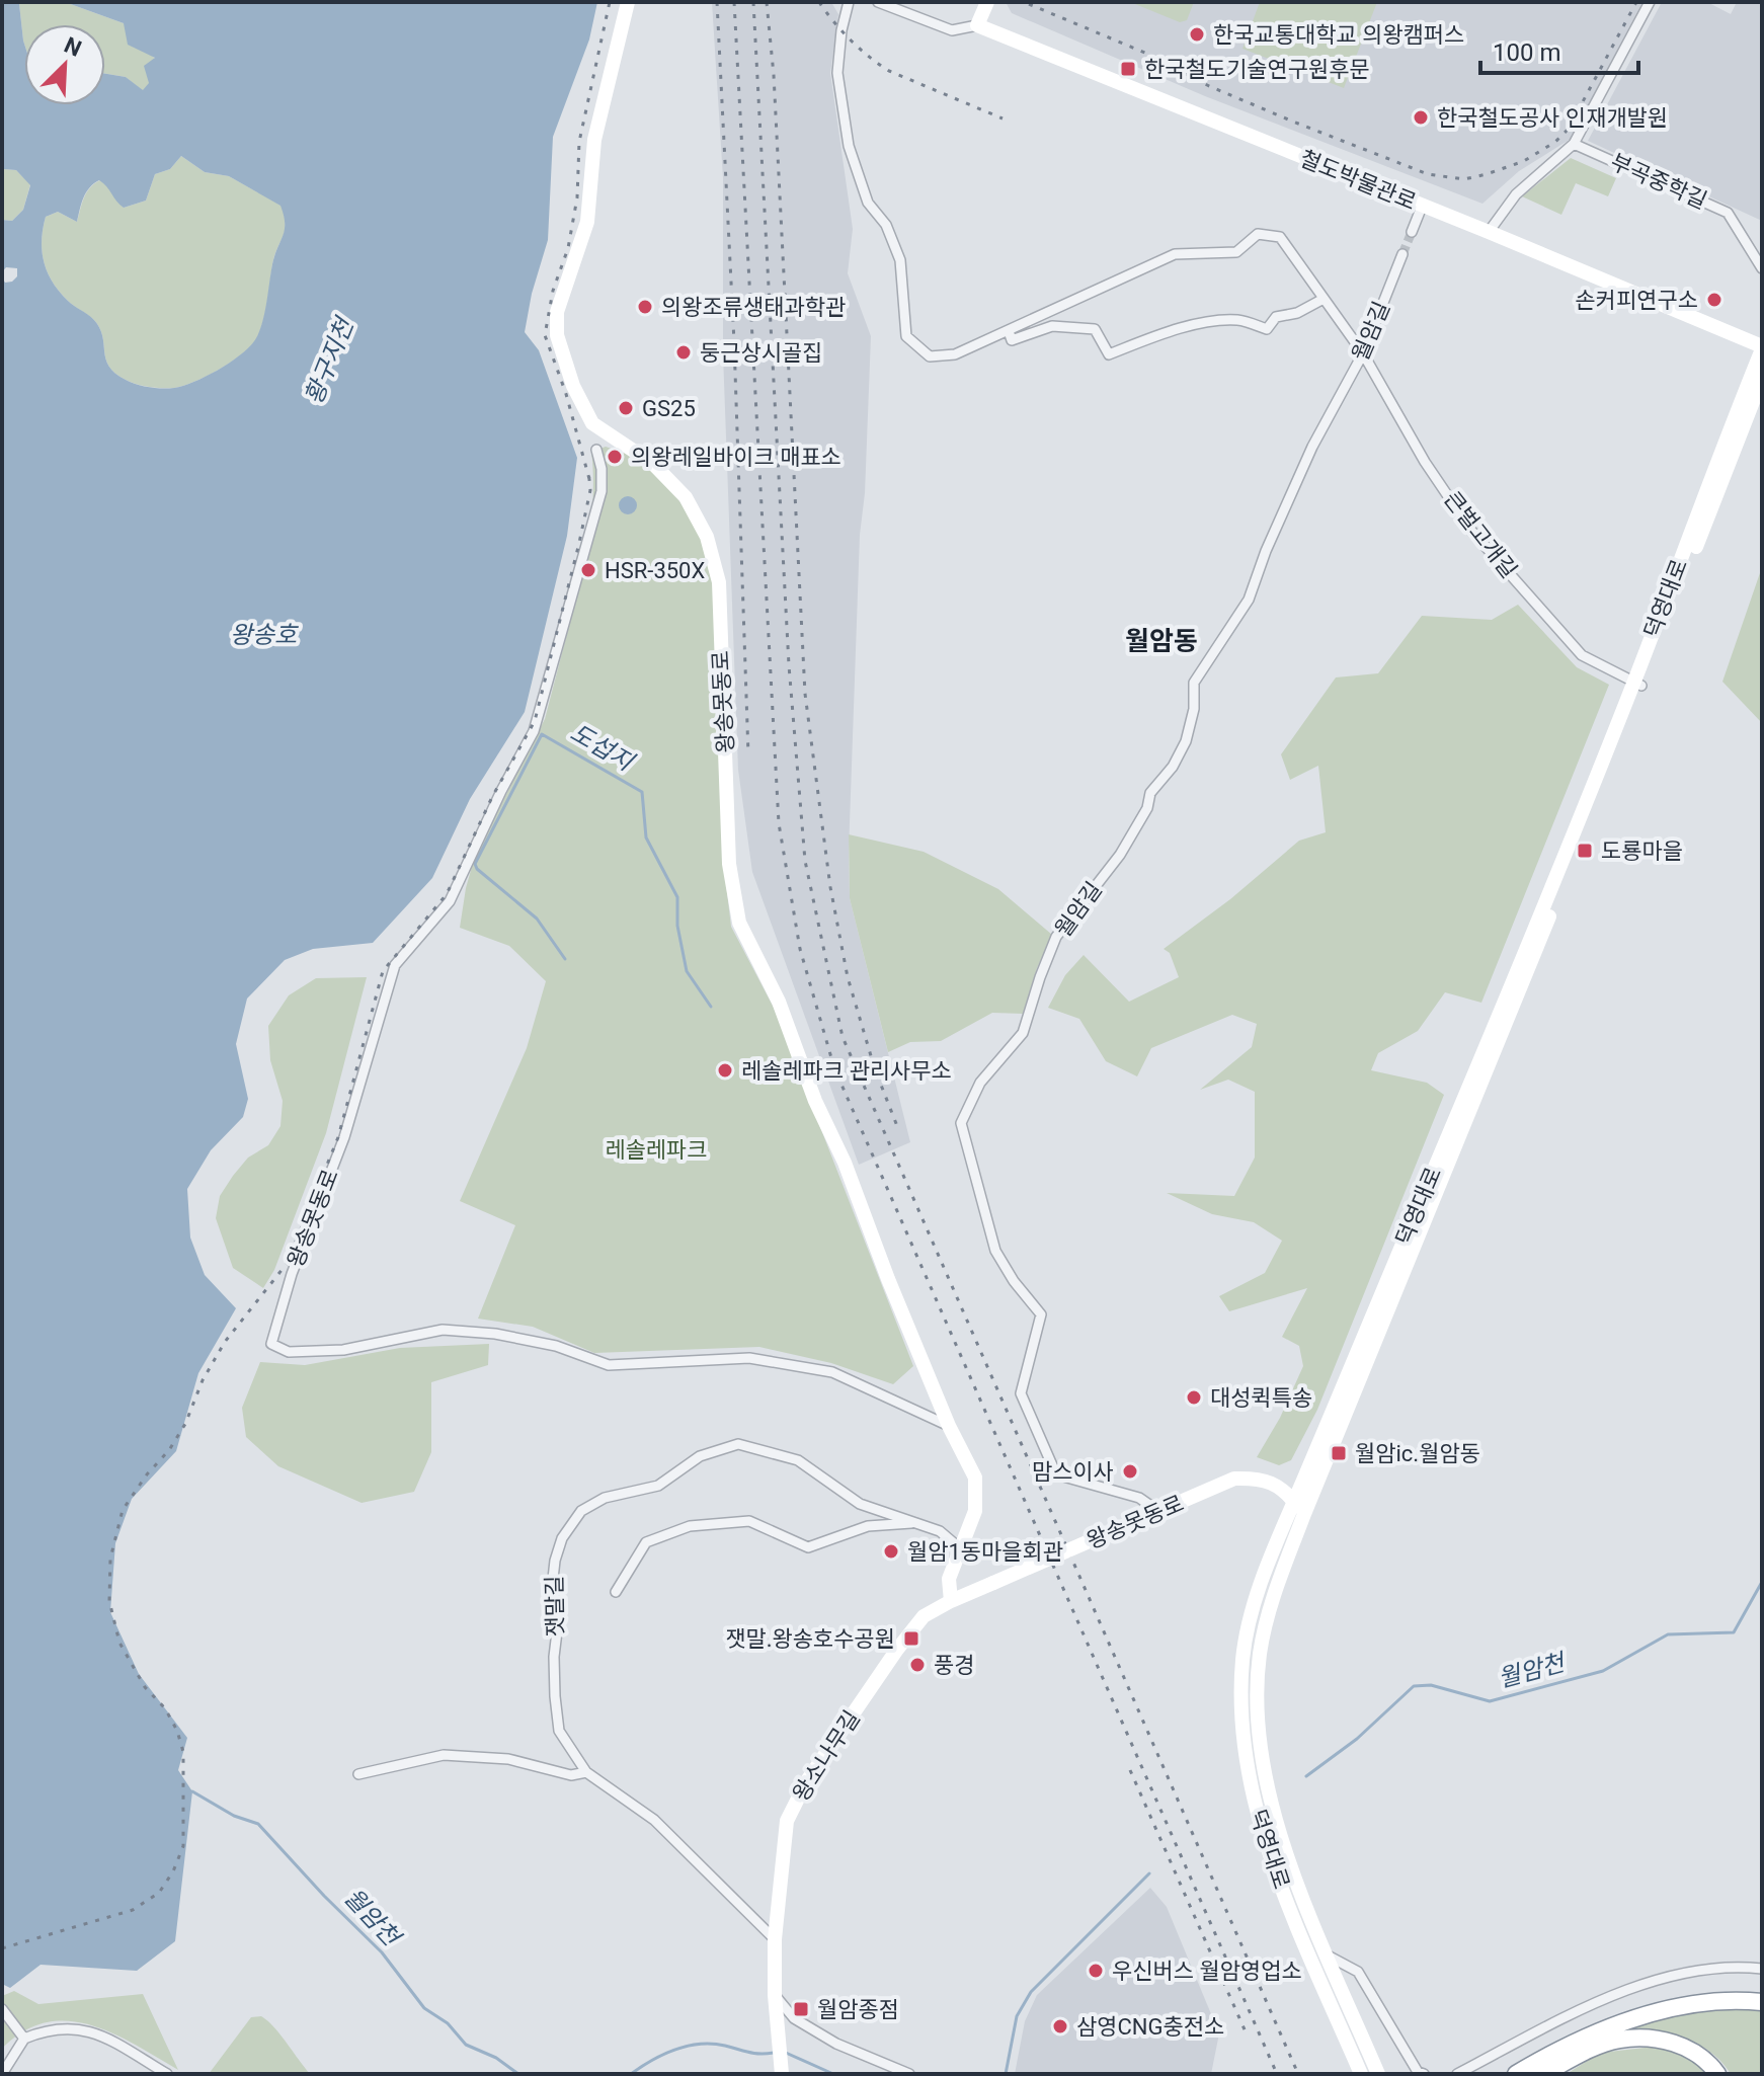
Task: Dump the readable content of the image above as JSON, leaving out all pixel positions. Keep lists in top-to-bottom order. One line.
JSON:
{"streets":{"street":["철도박물관로","부곡중학길","월암길","큰벌고개길","덕영대로","왕송못동로","잿말길","왕소나무길"]},"crossings":[["철도박물관로","덕영대로"],["월암길","큰벌고개길"],["월암길","왕송못동로"],["큰벌고개길","덕영대로"],["덕영대로","왕송못동로"],["왕송못동로","잿말길"],["왕송못동로","왕소나무길"],["잿말길","왕소나무길"]],"districts":["월암동"],"water":["황구지천","왕송호","도섭지","월암천"],"parks":["레솔레파크"],"places":{"other":["한국교통대학교 의왕캠퍼스","한국철도공사 인재개발원","손커피연구소","의왕조류생태과학관","둥근상시골집","GS25","의왕레일바이크 매표소","HSR-350X","레솔레파크 관리사무소","대성퀵특송","맘스이사","월암1동마을회관","풍경","우신버스 월암영업소","삼영CNG충전소"],"transit":["한국철도기술연구원후문","도룡마을","월암ic.월암동","잿말.왕송호수공원","월암종점"]},"scale_bar":"100 m","north":"top right"}
